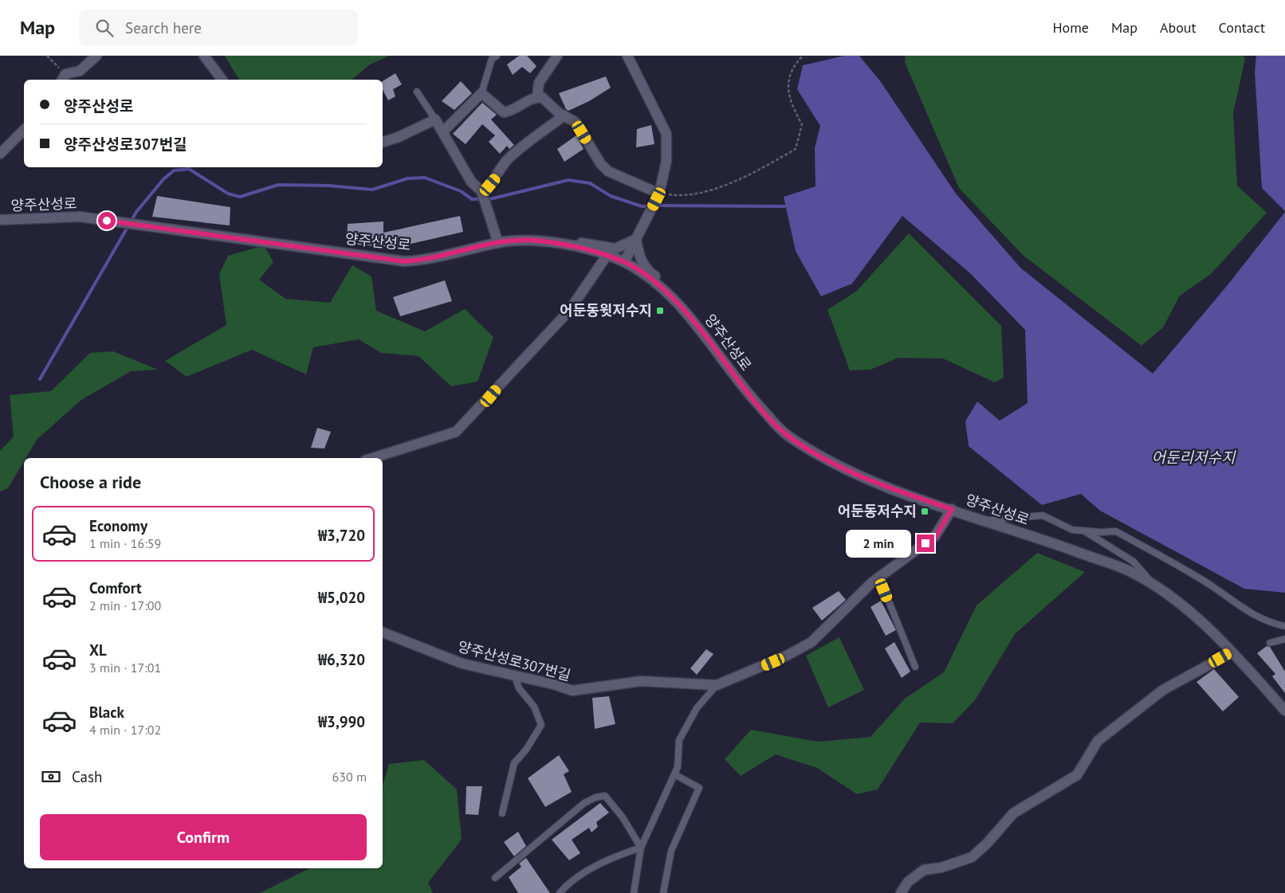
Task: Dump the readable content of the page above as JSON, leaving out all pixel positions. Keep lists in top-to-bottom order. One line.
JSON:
{"streets":{"street":["양주산성로","양주산성로307번길"]},"crossings":[["양주산성로","양주산성로307번길"]],"water":["어둔리저수지"],"places":{"transit":["어둔동윗저수지","어둔동저수지"]},"page":{"header":"Map","search":"Search here","nav":["Home","Map","About","Contact"],"banner":["양주산성로","양주산성로307번길"],"heading":"Choose a ride","list":[{"name":"Economy","note":"1 min · 16:59","value":"₩3,720"},{"name":"Comfort","note":"2 min · 17:00","value":"₩5,020"},{"name":"XL","note":"3 min · 17:01","value":"₩6,320"},{"name":"Black","note":"4 min · 17:02","value":"₩3,990"}],"bubble":"2 min","pay":["Cash","630 m"],"buttons":"Confirm"}}
